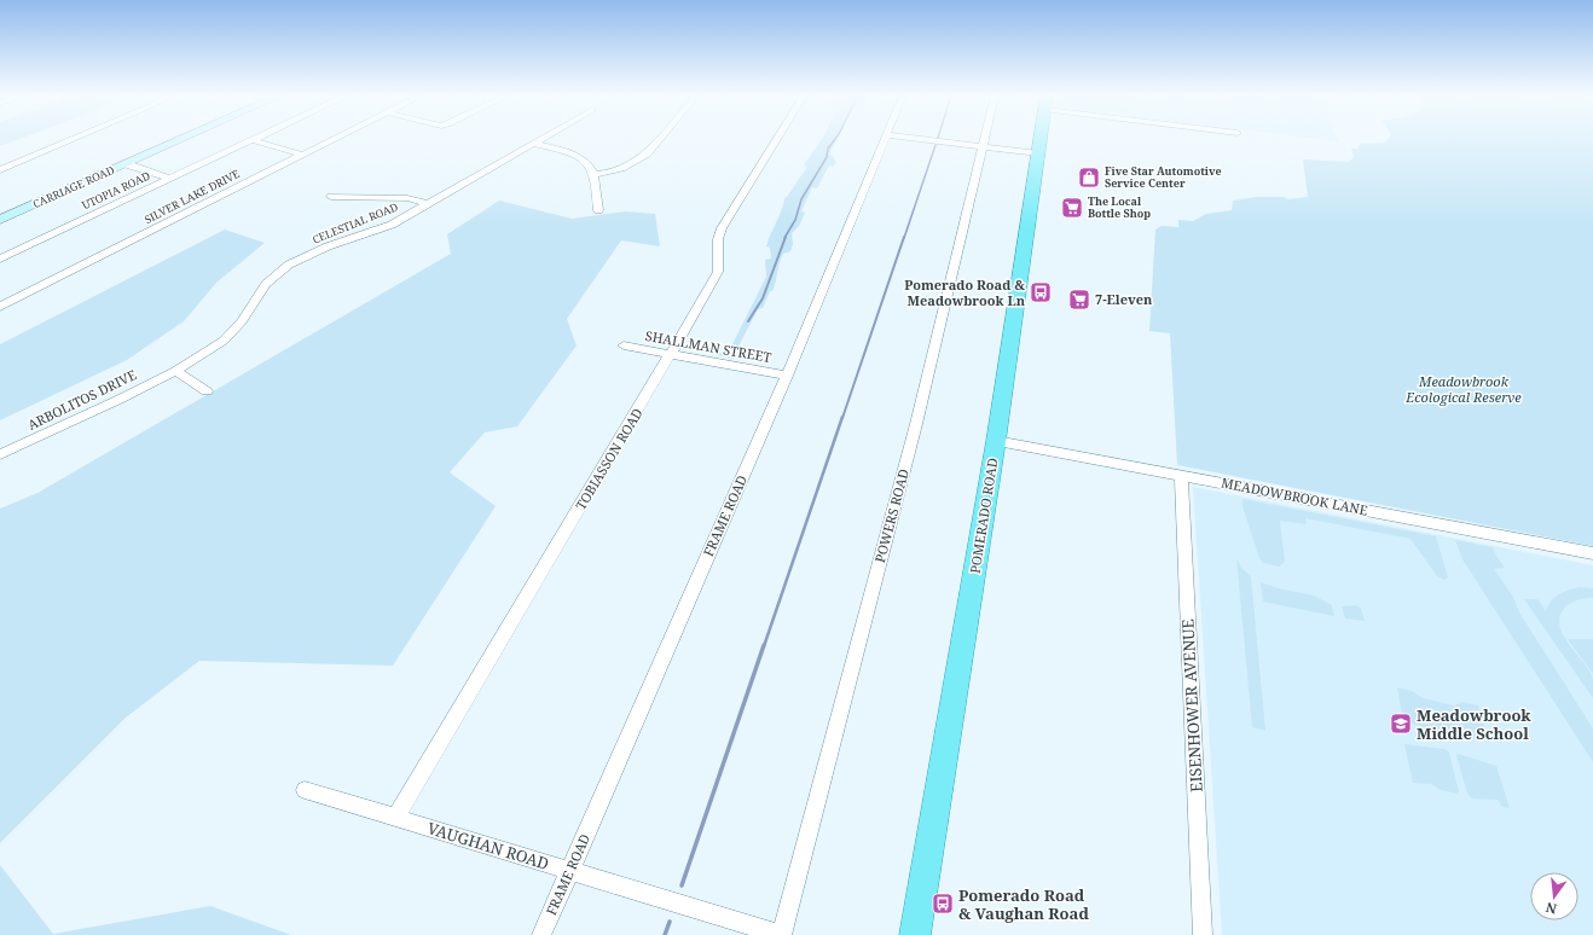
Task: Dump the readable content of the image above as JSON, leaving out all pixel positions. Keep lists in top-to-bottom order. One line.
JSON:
{"streets":{"main road":["POMERADO ROAD"],"street":["CARRIAGE ROAD","UTOPIA ROAD","SILVER LAKE DRIVE","CELESTIAL ROAD","SHALLMAN STREET","ARBOLITOS DRIVE","TOBIASSON ROAD","MEADOWBROOK LANE","FRAME ROAD","POWERS ROAD","EISENHOWER AVENUE","VAUGHAN ROAD"]},"crossings":[["CELESTIAL ROAD","ARBOLITOS DRIVE"],["SHALLMAN STREET","TOBIASSON ROAD"],["SHALLMAN STREET","FRAME ROAD"],["TOBIASSON ROAD","VAUGHAN ROAD"],["MEADOWBROOK LANE","POMERADO ROAD"],["MEADOWBROOK LANE","EISENHOWER AVENUE"],["FRAME ROAD","VAUGHAN ROAD"],["POWERS ROAD","VAUGHAN ROAD"]],"parks":["Meadowbrook Ecological Reserve"],"places":{"shop":["Five Star Automotive Service Center"],"supermarket":["The Local Bottle Shop","7-Eleven"],"bus stop":["Pomerado Road & Meadowbrook Ln","Pomerado Road & Vaughan Road"],"school or university":["Meadowbrook Middle School"]},"north":"bottom"}
